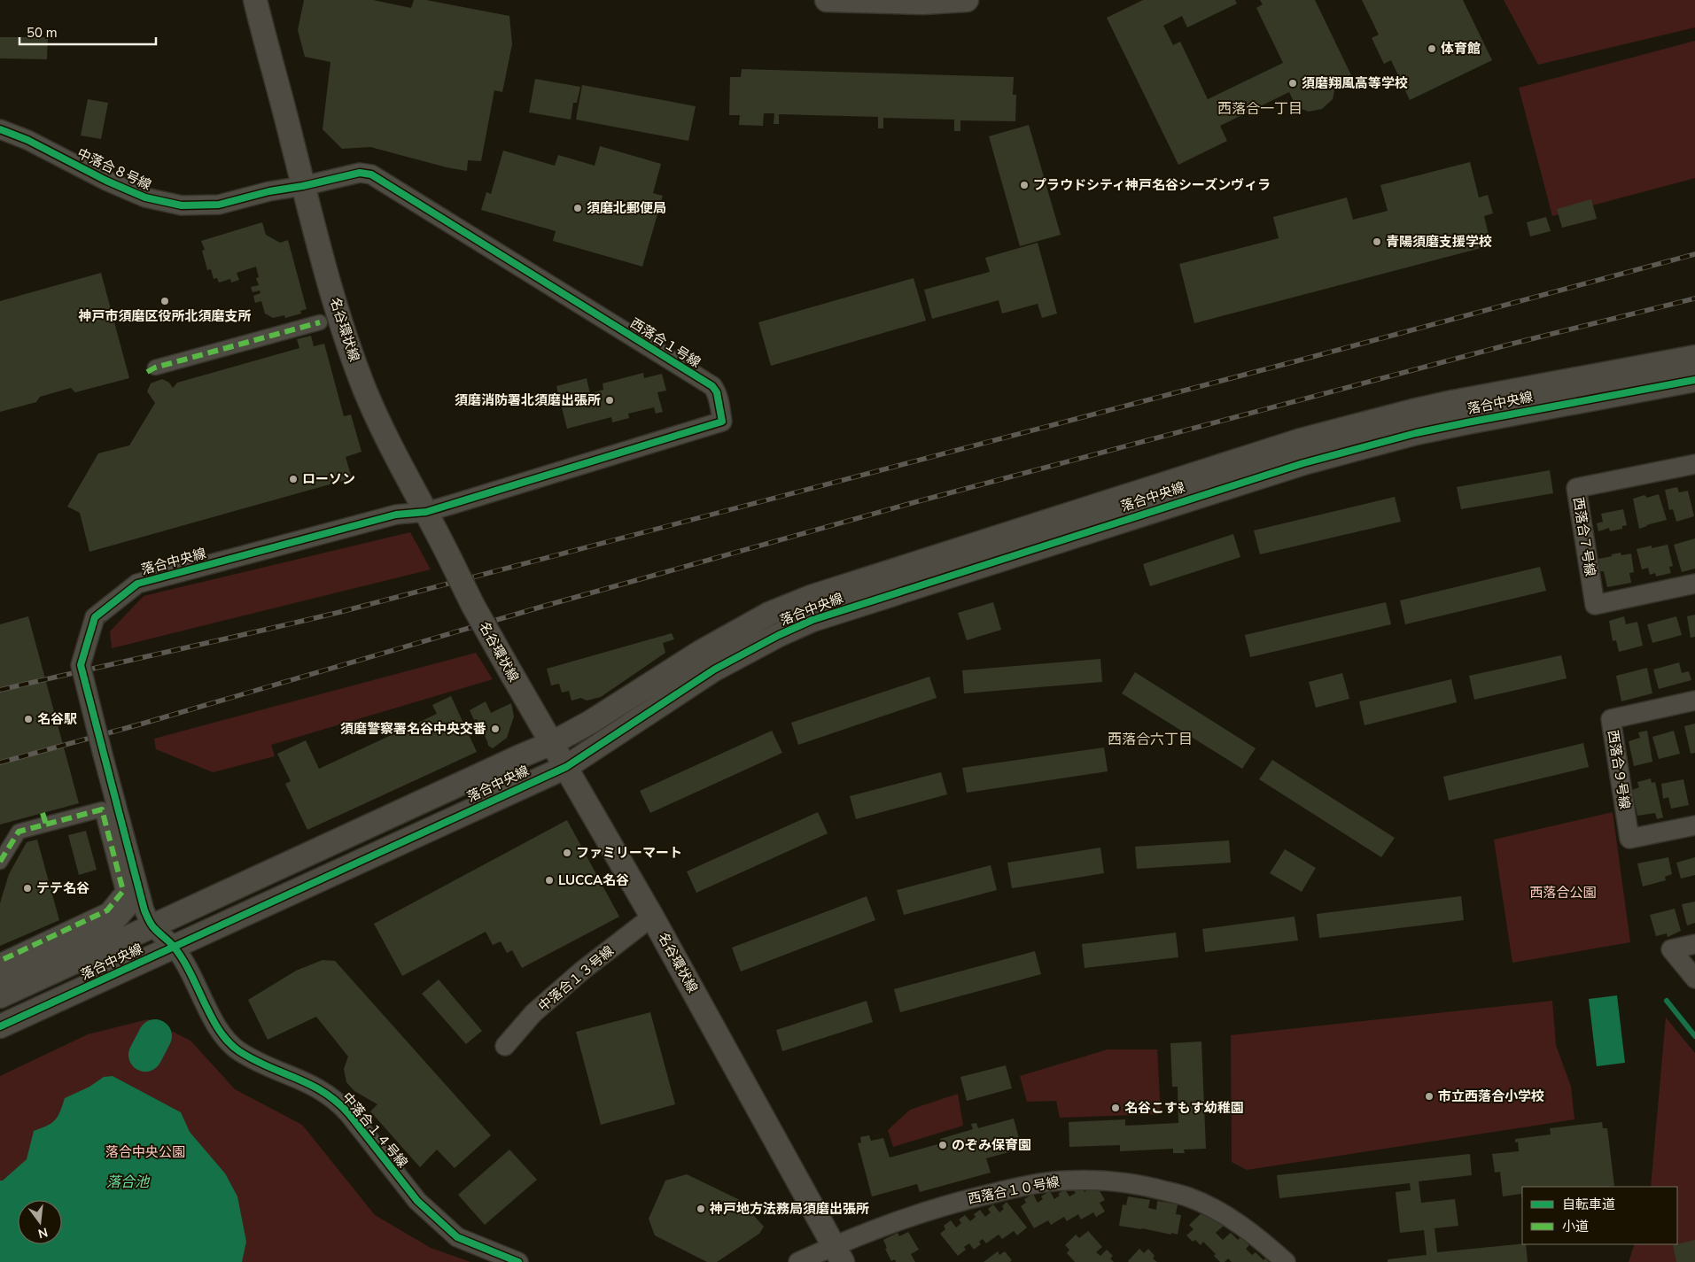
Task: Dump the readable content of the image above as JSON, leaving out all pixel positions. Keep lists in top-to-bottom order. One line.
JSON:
{"streets":{"street":["中落合８号線","名谷環状線","西落合１号線","落合中央線","西落合７号線","西落合９号線","中落合１３号線","中落合１４号線","西落合１０号線"]},"crossings":[["中落合８号線","名谷環状線"],["中落合８号線","西落合１号線"],["名谷環状線","西落合１号線"],["名谷環状線","落合中央線"],["名谷環状線","中落合１３号線"],["名谷環状線","西落合１０号線"],["西落合１号線","落合中央線"],["落合中央線","中落合１４号線"]],"districts":["西落合一丁目","西落合六丁目"],"water":["落合池"],"parks":["西落合公園","落合中央公園"],"places":["体育館","須磨翔風高等学校","プラウドシティ神戸名谷シーズンヴィラ","須磨北郵便局","青陽須磨支援学校","神戸市須磨区役所北須磨支所","須磨消防署北須磨出張所","ローソン","名谷駅","須磨警察署名谷中央交番","ファミリーマート","LUCCA名谷","テテ名谷","市立西落合小学校","名谷こすもす幼稚園","のぞみ保育園","神戸地方法務局須磨出張所"],"legend":["自転車道","小道"],"scale_bar":"50 m","north":"bottom"}
